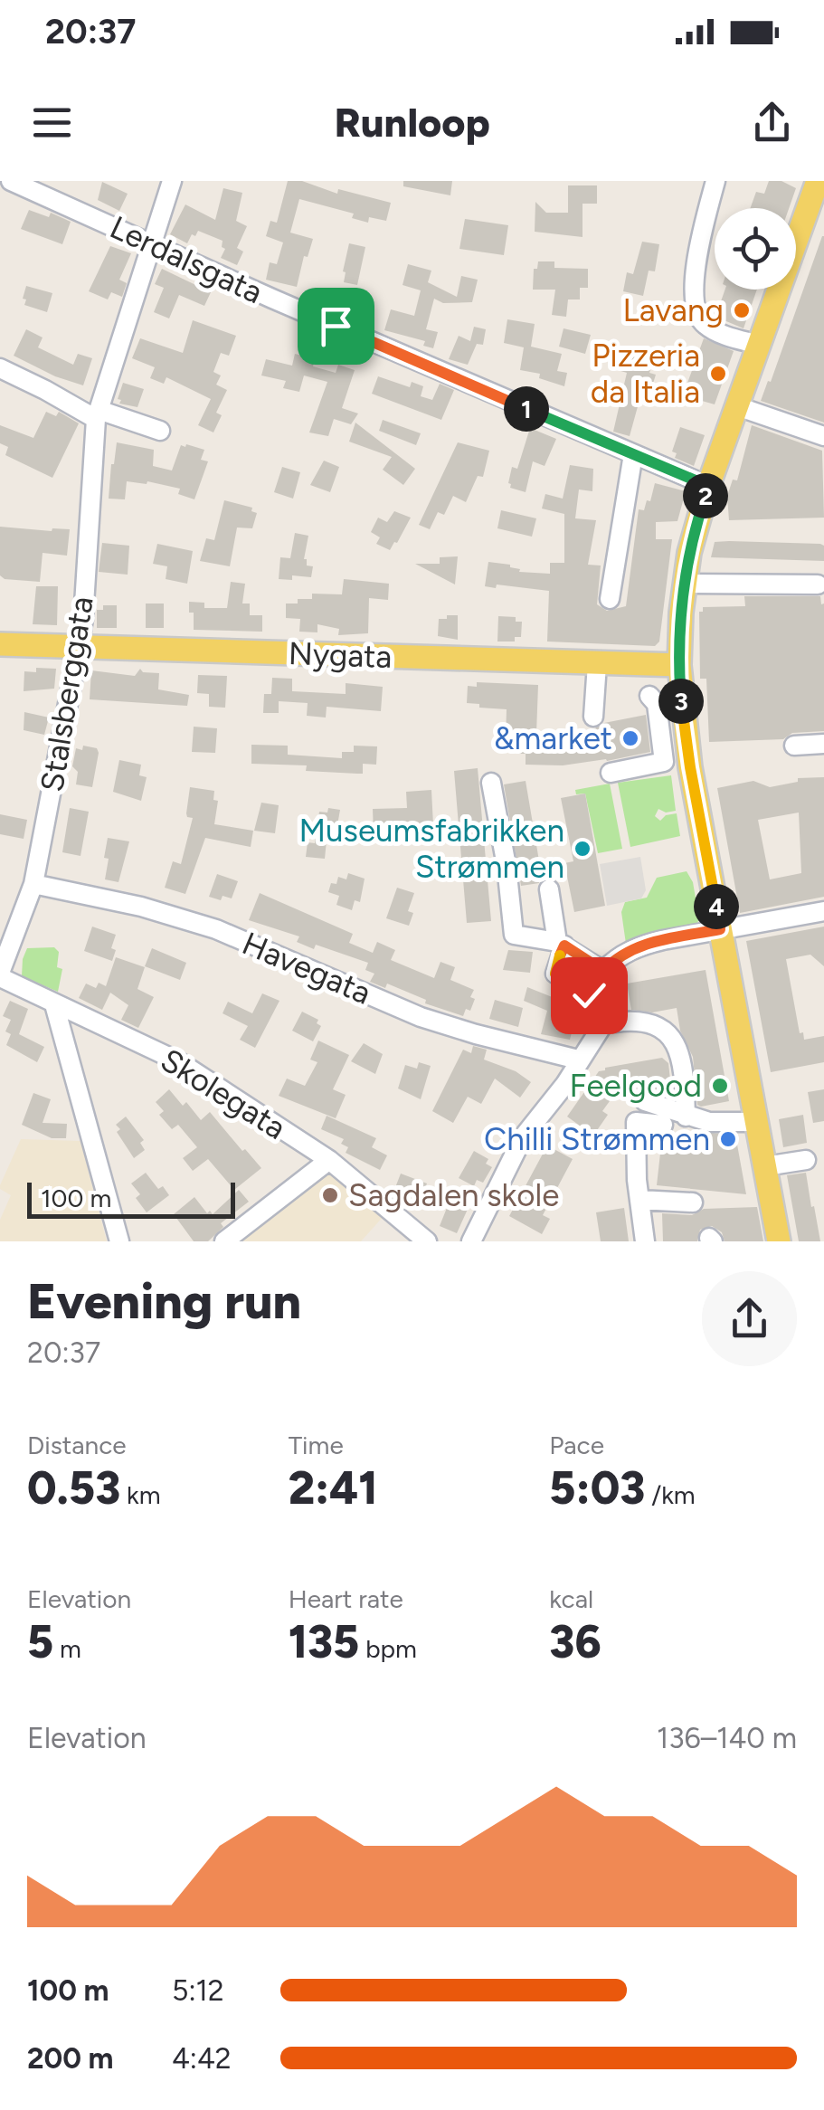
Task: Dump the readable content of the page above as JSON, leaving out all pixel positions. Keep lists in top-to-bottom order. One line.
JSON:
{"streets":{"main road":["Nygata"],"street":["Lerdalsgata","Stalsberggata","Havegata","Skolegata"]},"crossings":[["Lerdalsgata","Stalsberggata"],["Nygata","Stalsberggata"],["Stalsberggata","Havegata"],["Stalsberggata","Skolegata"]],"places":["Lavang","Pizzeria da Italia","&market","Museumsfabrikken Strømmen","Feelgood","Chilli Strømmen","Sagdalen skole"],"scale_bar":"100 m","page":{"status":"20:37","header":"Runloop","pins":["1","2","3","4"],"scale":"100 m","heading":["Evening run","20:37"],"stats":[["Distance","0.53 km"],["Time","2:41"],["Pace","5:03 /km"],["Elevation","5 m"],["Heart rate","135 bpm"],["kcal","36"]],"chart":["Elevation","136–140 m"],"list":[{"name":"100 m","note":"5:12"},{"name":"200 m","note":"4:42"}]}}
